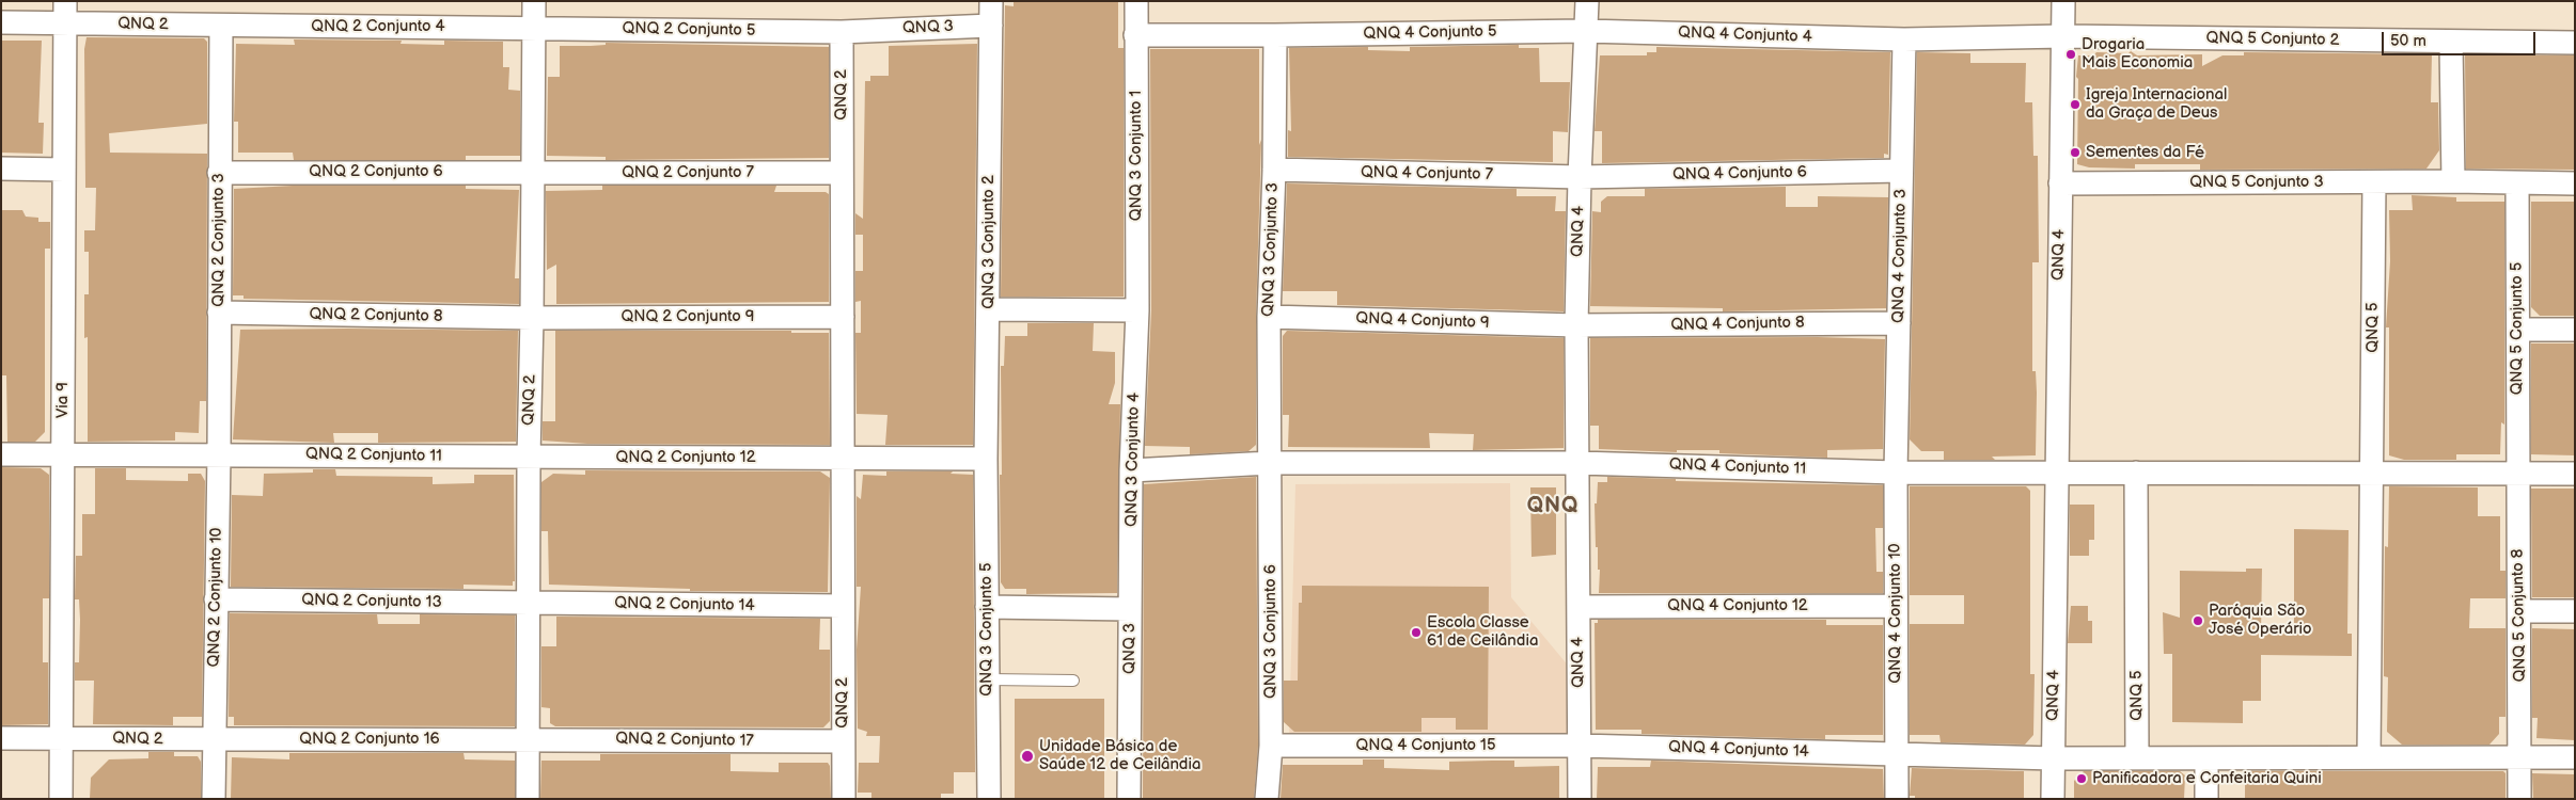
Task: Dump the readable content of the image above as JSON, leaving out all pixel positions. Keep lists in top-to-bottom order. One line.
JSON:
{"streets":{"street":["QNQ 2","QNQ 2 Conjunto 4","QNQ 3","QNQ 2 Conjunto 5","QNQ 4 Conjunto 5","QNQ 4 Conjunto 4","QNQ 5 Conjunto 2","QNQ 3 Conjunto 1","QNQ 2 Conjunto 6","QNQ 2 Conjunto 7","QNQ 4 Conjunto 7","QNQ 4 Conjunto 6","QNQ 5 Conjunto 3","QNQ 4","QNQ 2 Conjunto 3","QNQ 3 Conjunto 2","QNQ 3 Conjunto 3","QNQ 4 Conjunto 3","QNQ 2 Conjunto 8","QNQ 2 Conjunto 9","QNQ 4 Conjunto 9","QNQ 4 Conjunto 8","QNQ 5","QNQ 5 Conjunto 5","Via 9","QNQ 2 Conjunto 11","QNQ 2 Conjunto 12","QNQ 3 Conjunto 4","QNQ 4 Conjunto 11","QNQ 2 Conjunto 10","QNQ 2 Conjunto 13","QNQ 2 Conjunto 14","QNQ 4 Conjunto 12","QNQ 4 Conjunto 10","QNQ 5 Conjunto 8","QNQ 3 Conjunto 5","QNQ 3 Conjunto 6","QNQ 2 Conjunto 16","QNQ 2 Conjunto 17","QNQ 4 Conjunto 15","QNQ 4 Conjunto 14"]},"crossings":[["QNQ 2","QNQ 2 Conjunto 4"],["QNQ 2","QNQ 3"],["QNQ 2","QNQ 2 Conjunto 5"],["QNQ 2","QNQ 2 Conjunto 6"],["QNQ 2","QNQ 2 Conjunto 7"],["QNQ 2","QNQ 2 Conjunto 3"],["QNQ 2","QNQ 2 Conjunto 8"],["QNQ 2","QNQ 2 Conjunto 9"],["QNQ 2","Via 9"],["QNQ 2","QNQ 2 Conjunto 11"],["QNQ 2","QNQ 2 Conjunto 12"],["QNQ 2","QNQ 2 Conjunto 10"],["QNQ 2","QNQ 2 Conjunto 13"],["QNQ 2","QNQ 2 Conjunto 14"],["QNQ 2","QNQ 2 Conjunto 16"],["QNQ 2","QNQ 2 Conjunto 17"],["QNQ 2 Conjunto 4","QNQ 2 Conjunto 5"],["QNQ 2 Conjunto 4","QNQ 2 Conjunto 3"],["QNQ 3","QNQ 2 Conjunto 5"],["QNQ 3","QNQ 3 Conjunto 2"],["QNQ 3","QNQ 3 Conjunto 4"],["QNQ 3","QNQ 3 Conjunto 5"],["QNQ 4 Conjunto 5","QNQ 4 Conjunto 4"],["QNQ 4 Conjunto 5","QNQ 4"],["QNQ 4 Conjunto 5","QNQ 3 Conjunto 3"],["QNQ 4 Conjunto 4","QNQ 4"],["QNQ 4 Conjunto 4","QNQ 4 Conjunto 3"],["QNQ 5 Conjunto 2","QNQ 4"],["QNQ 3 Conjunto 1","QNQ 3 Conjunto 4"],["QNQ 2 Conjunto 6","QNQ 2 Conjunto 7"],["QNQ 2 Conjunto 6","QNQ 2 Conjunto 3"],["QNQ 4 Conjunto 7","QNQ 4 Conjunto 6"],["QNQ 4 Conjunto 7","QNQ 4"],["QNQ 4 Conjunto 7","QNQ 3 Conjunto 3"],["QNQ 4 Conjunto 6","QNQ 4"],["QNQ 4 Conjunto 6","QNQ 4 Conjunto 3"],["QNQ 5 Conjunto 3","QNQ 4"],["QNQ 5 Conjunto 3","QNQ 5"],["QNQ 5 Conjunto 3","QNQ 5 Conjunto 5"],["QNQ 4","QNQ 4 Conjunto 9"],["QNQ 4","QNQ 4 Conjunto 8"],["QNQ 4","QNQ 4 Conjunto 11"],["QNQ 4","QNQ 4 Conjunto 12"],["QNQ 4","QNQ 4 Conjunto 15"],["QNQ 4","QNQ 4 Conjunto 14"],["QNQ 2 Conjunto 3","QNQ 2 Conjunto 8"],["QNQ 2 Conjunto 3","QNQ 2 Conjunto 11"],["QNQ 2 Conjunto 3","QNQ 2 Conjunto 10"],["QNQ 3 Conjunto 2","QNQ 3 Conjunto 5"],["QNQ 3 Conjunto 3","QNQ 4 Conjunto 9"],["QNQ 3 Conjunto 3","QNQ 3 Conjunto 6"],["QNQ 4 Conjunto 3","QNQ 4 Conjunto 8"],["QNQ 4 Conjunto 3","QNQ 4 Conjunto 11"],["QNQ 4 Conjunto 3","QNQ 4 Conjunto 10"],["QNQ 2 Conjunto 8","QNQ 2 Conjunto 9"],["QNQ 4 Conjunto 9","QNQ 4 Conjunto 8"],["QNQ 5 Conjunto 5","QNQ 5 Conjunto 8"],["QNQ 2 Conjunto 11","QNQ 2 Conjunto 12"],["QNQ 2 Conjunto 11","QNQ 2 Conjunto 10"],["QNQ 4 Conjunto 11","QNQ 4 Conjunto 10"],["QNQ 2 Conjunto 10","QNQ 2 Conjunto 13"],["QNQ 2 Conjunto 10","QNQ 2 Conjunto 16"],["QNQ 2 Conjunto 13","QNQ 2 Conjunto 14"],["QNQ 4 Conjunto 12","QNQ 4 Conjunto 10"],["QNQ 4 Conjunto 10","QNQ 4 Conjunto 14"],["QNQ 3 Conjunto 6","QNQ 4 Conjunto 15"],["QNQ 2 Conjunto 16","QNQ 2 Conjunto 17"],["QNQ 4 Conjunto 15","QNQ 4 Conjunto 14"]],"districts":["QNQ"],"places":["Drogaria Mais Economia","Igreja Internacional da Graça de Deus","Sementes da Fé","Paróquia São José Operário","Escola Classe 61 de Ceilândia","Unidade Básica de Saúde 12 de Ceilândia","Panificadora e Confeitaria Quini"],"scale_bar":"50 m"}
